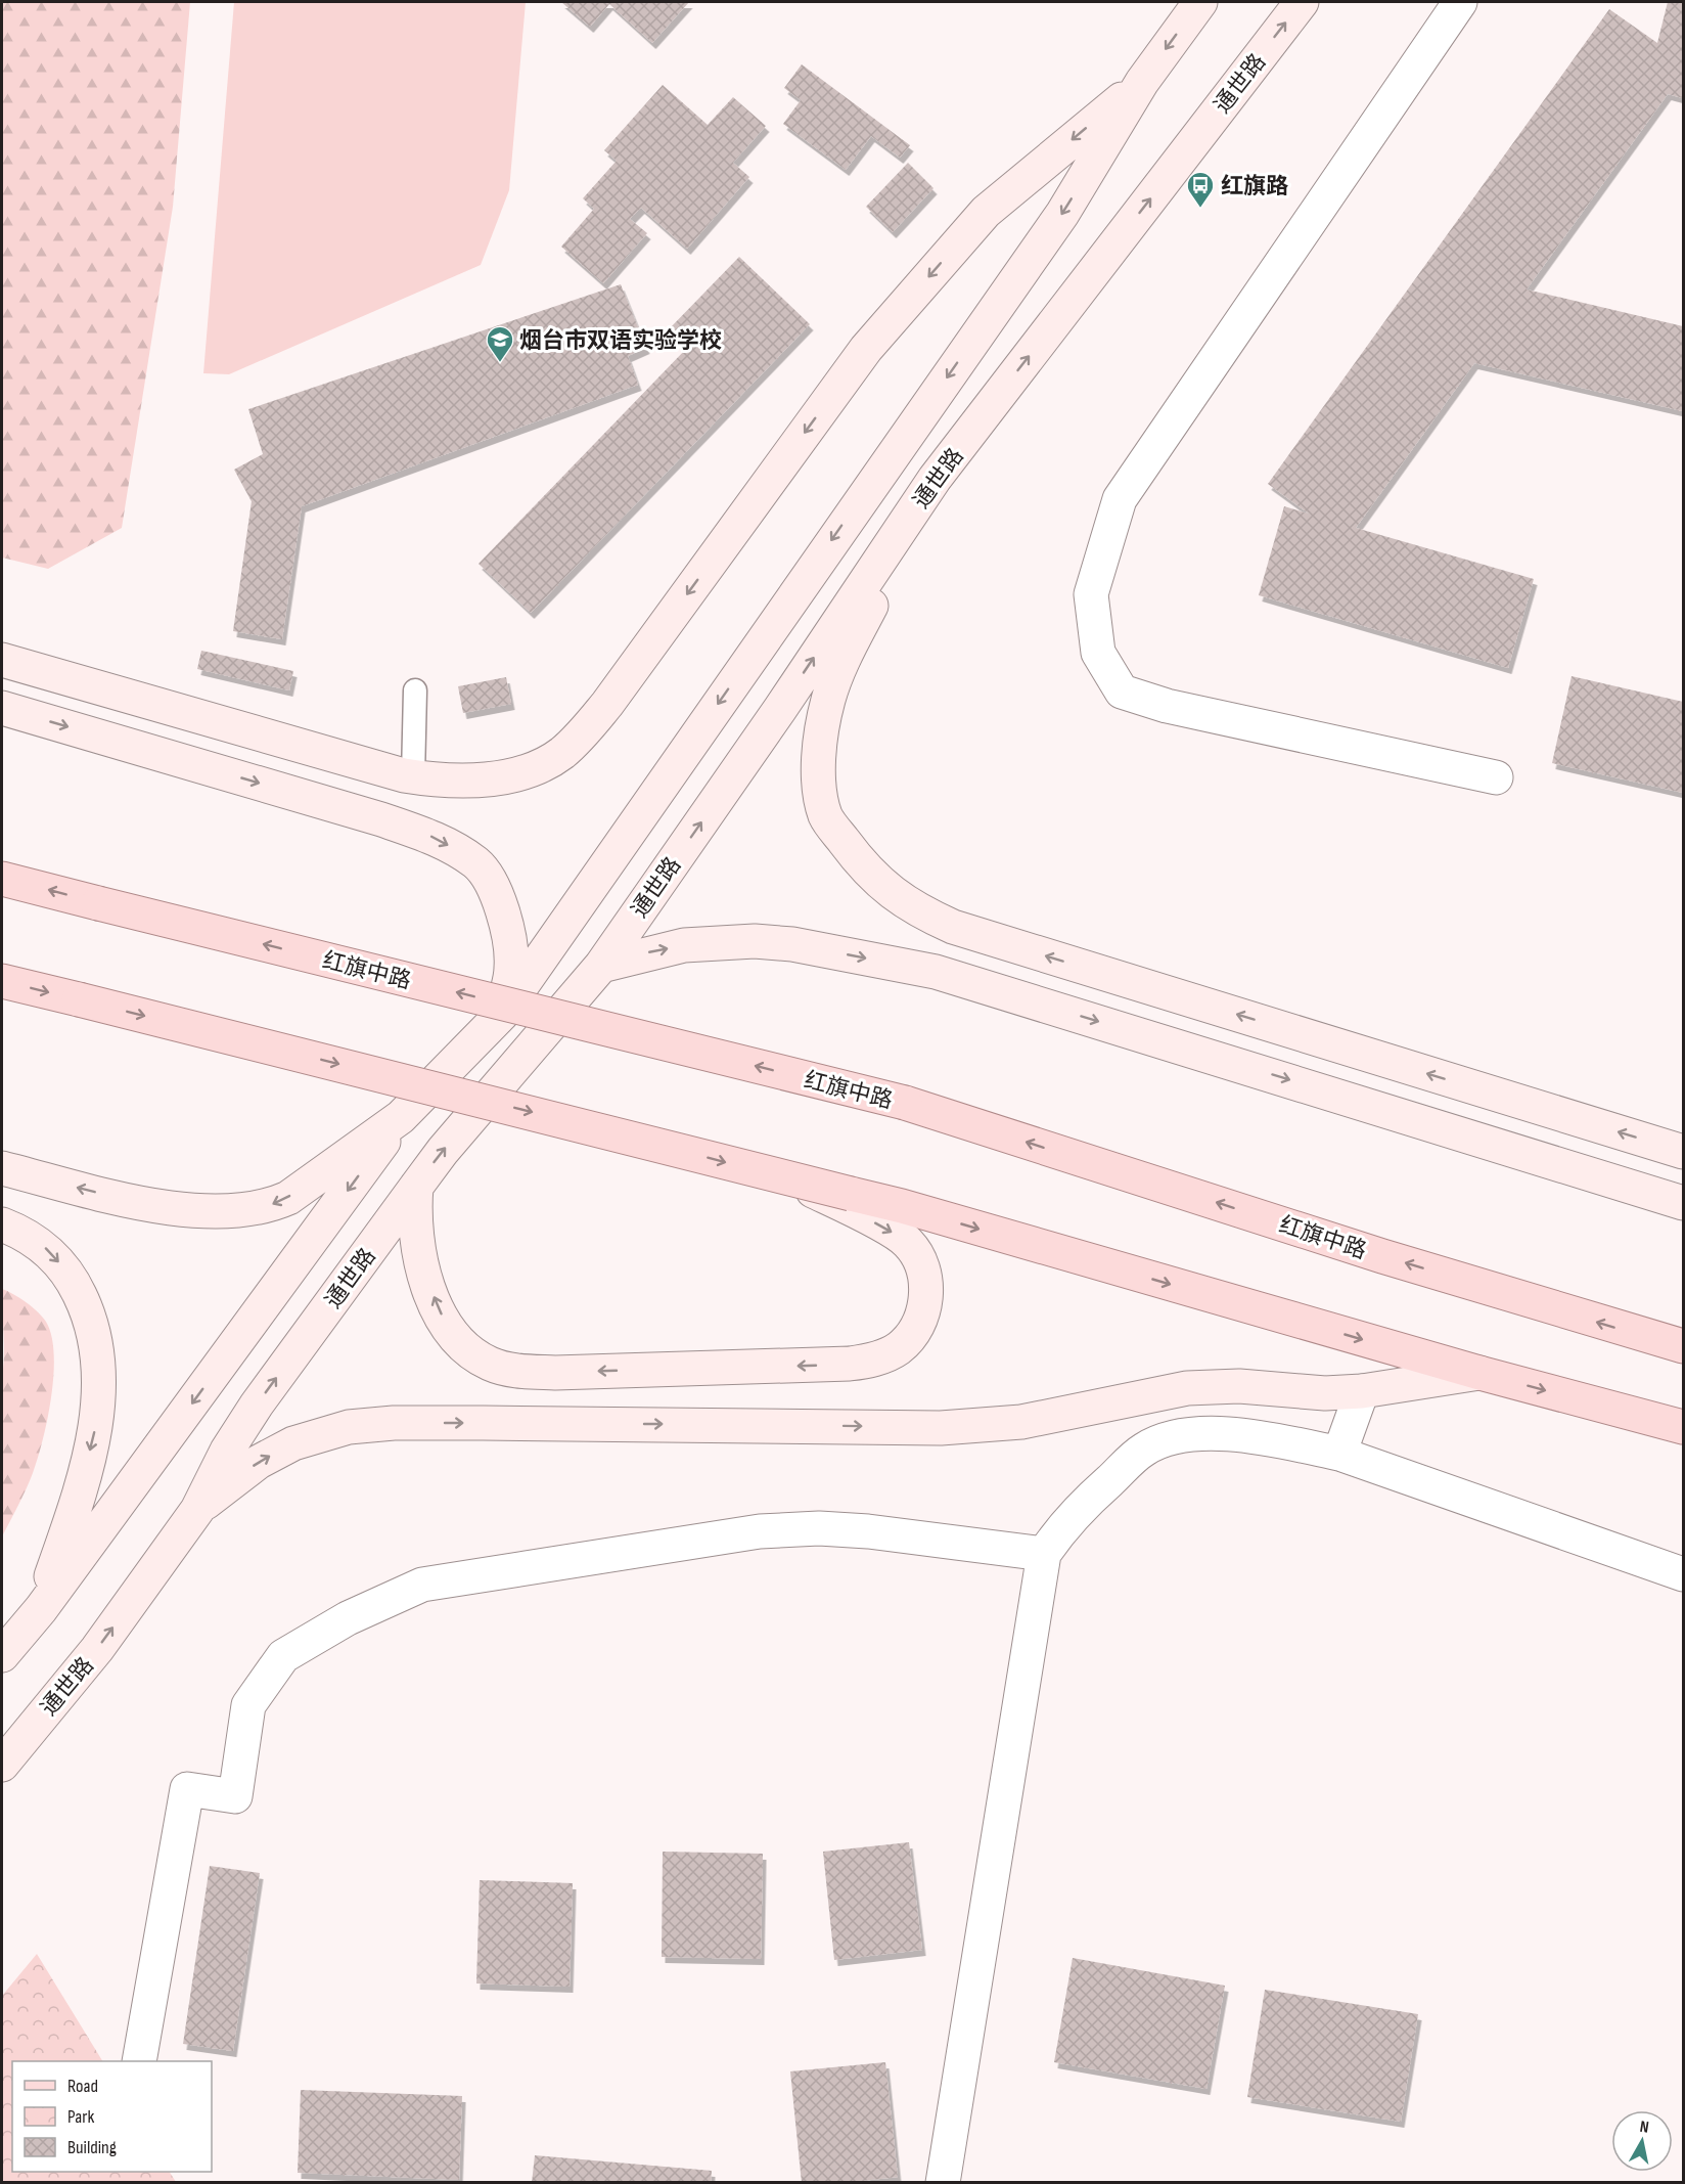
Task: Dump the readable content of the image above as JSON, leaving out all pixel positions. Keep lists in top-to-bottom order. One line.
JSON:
{"streets":{"main road":["通世路","红旗中路"]},"places":{"bus stop":["红旗路"],"school or university":["烟台市双语实验学校"]},"legend":["Road","Park","Building"],"north":"top"}
